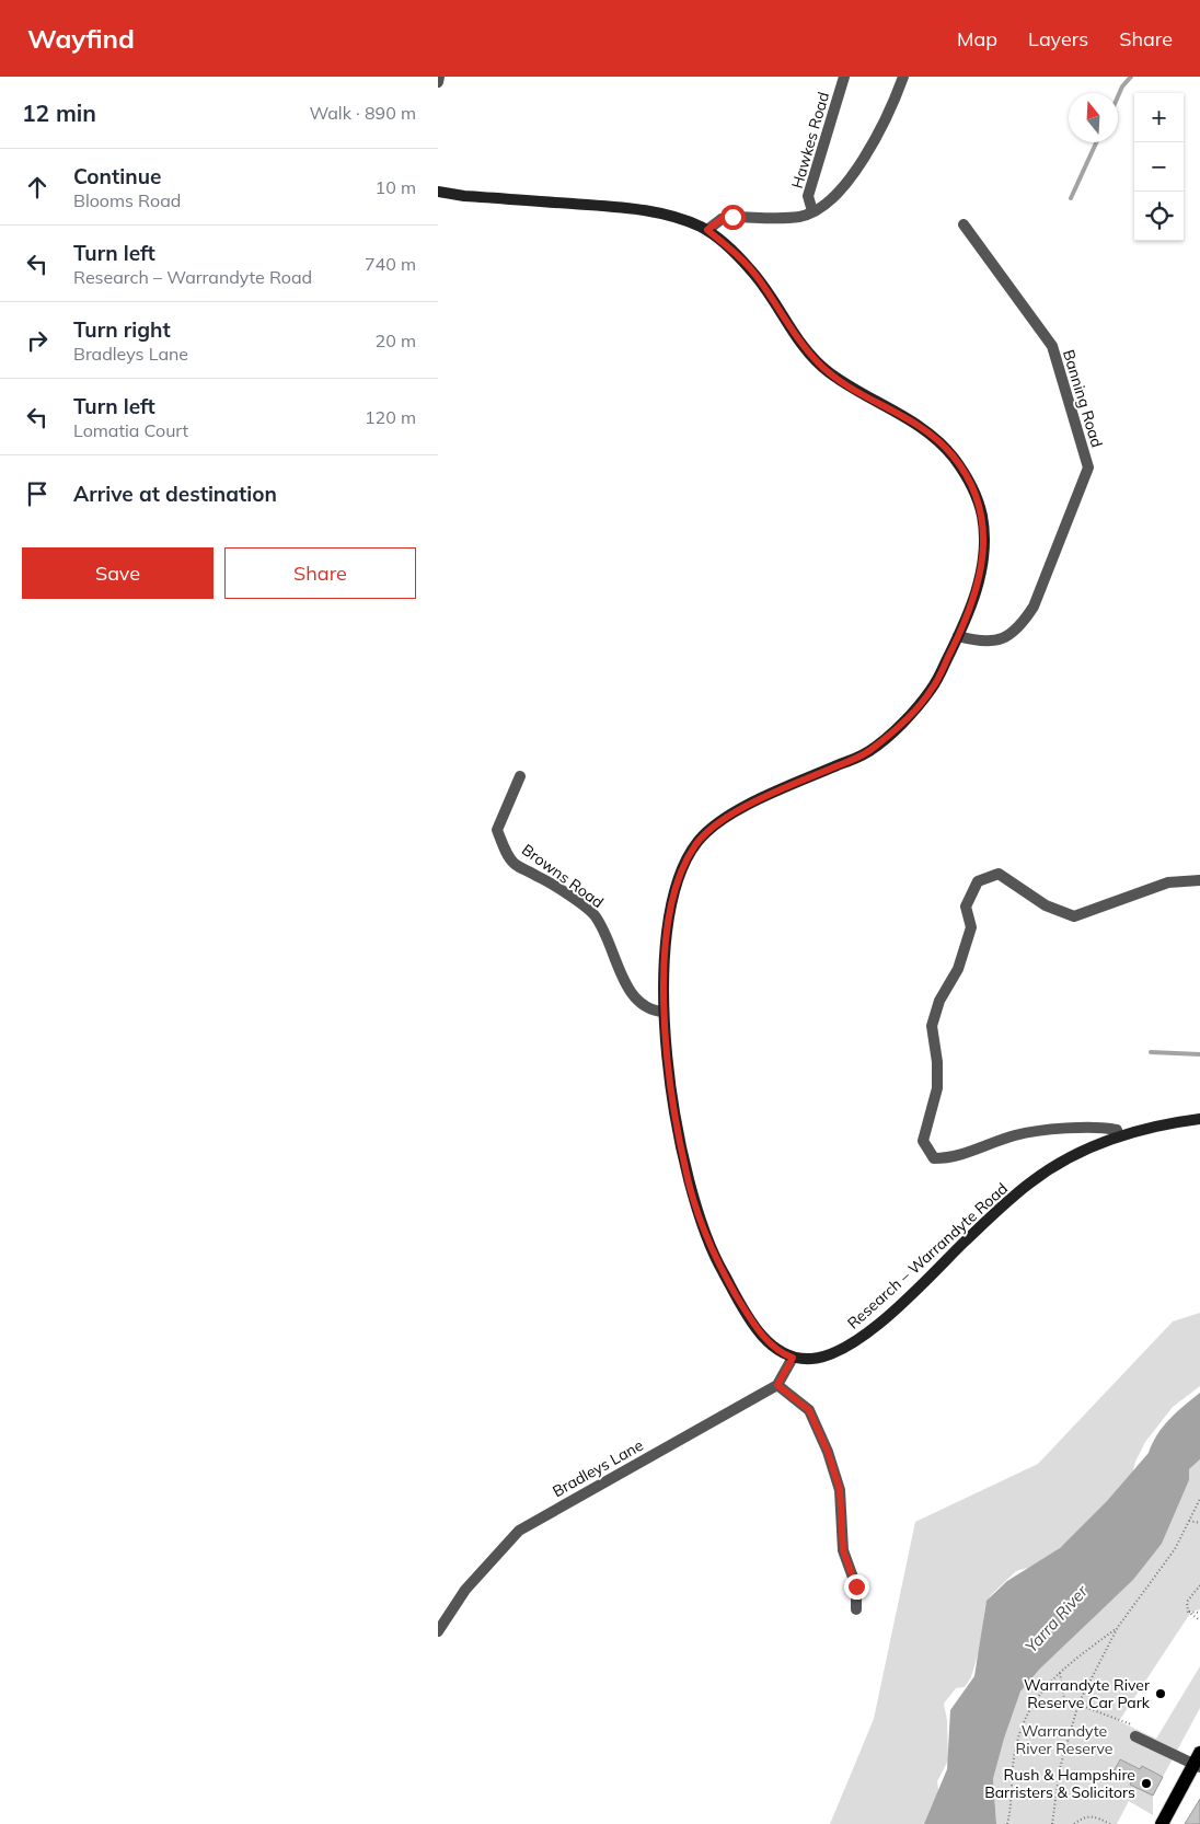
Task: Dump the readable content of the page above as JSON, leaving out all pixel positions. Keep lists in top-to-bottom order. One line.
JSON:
{"streets":{"main road":["Research – Warrandyte Road"],"street":["Hawkes Road","Banning Road","Browns Road","Bradleys Lane"]},"water":["Yarra River"],"parks":["Warrandyte River Reserve"],"places":["Warrandyte River Reserve Car Park","Rush & Hampshire Barristers & Solicitors"],"north":"top","page":{"header":"Wayfind","nav":["Map","Layers","Share"],"heading":["12 min","Walk · 890 m"],"map_buttons":["+","−"],"list":[["Continue","Blooms Road","10 m"],["Turn left","Research – Warrandyte Road","740 m"],["Turn right","Bradleys Lane","20 m"],["Turn left","Lomatia Court","120 m"],"Arrive at destination"],"buttons":["Save","Share"]}}
